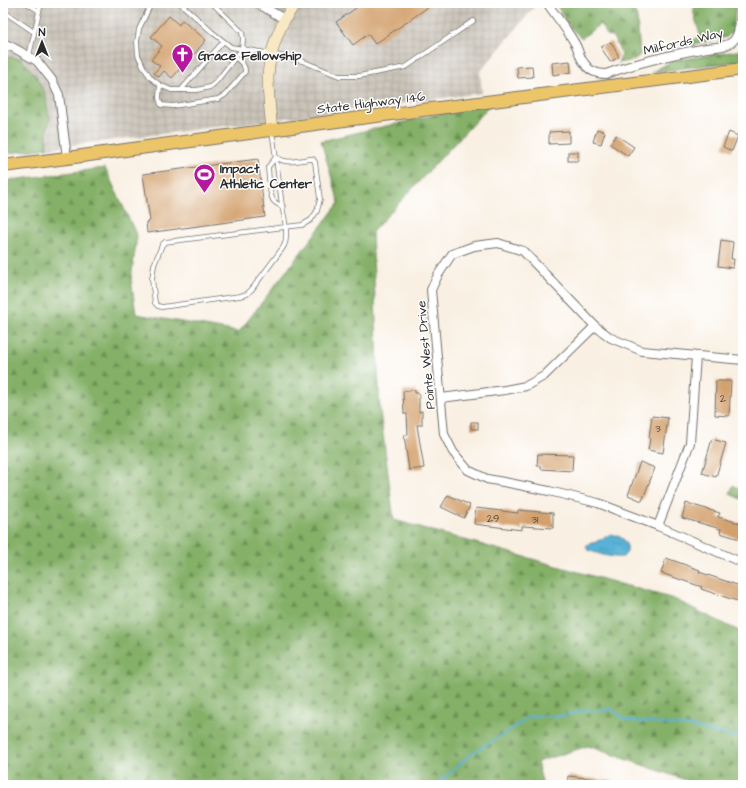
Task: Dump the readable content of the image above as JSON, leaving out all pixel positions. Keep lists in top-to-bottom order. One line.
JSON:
{"streets":{"main road":["State Highway 146"],"street":["Milfords Way","Pointe West Drive"]},"places":{"church":["Grace Fellowship"],"sports":["Impact Athletic Center"]},"house_numbers":["2","3","29","31"],"north":"top"}
